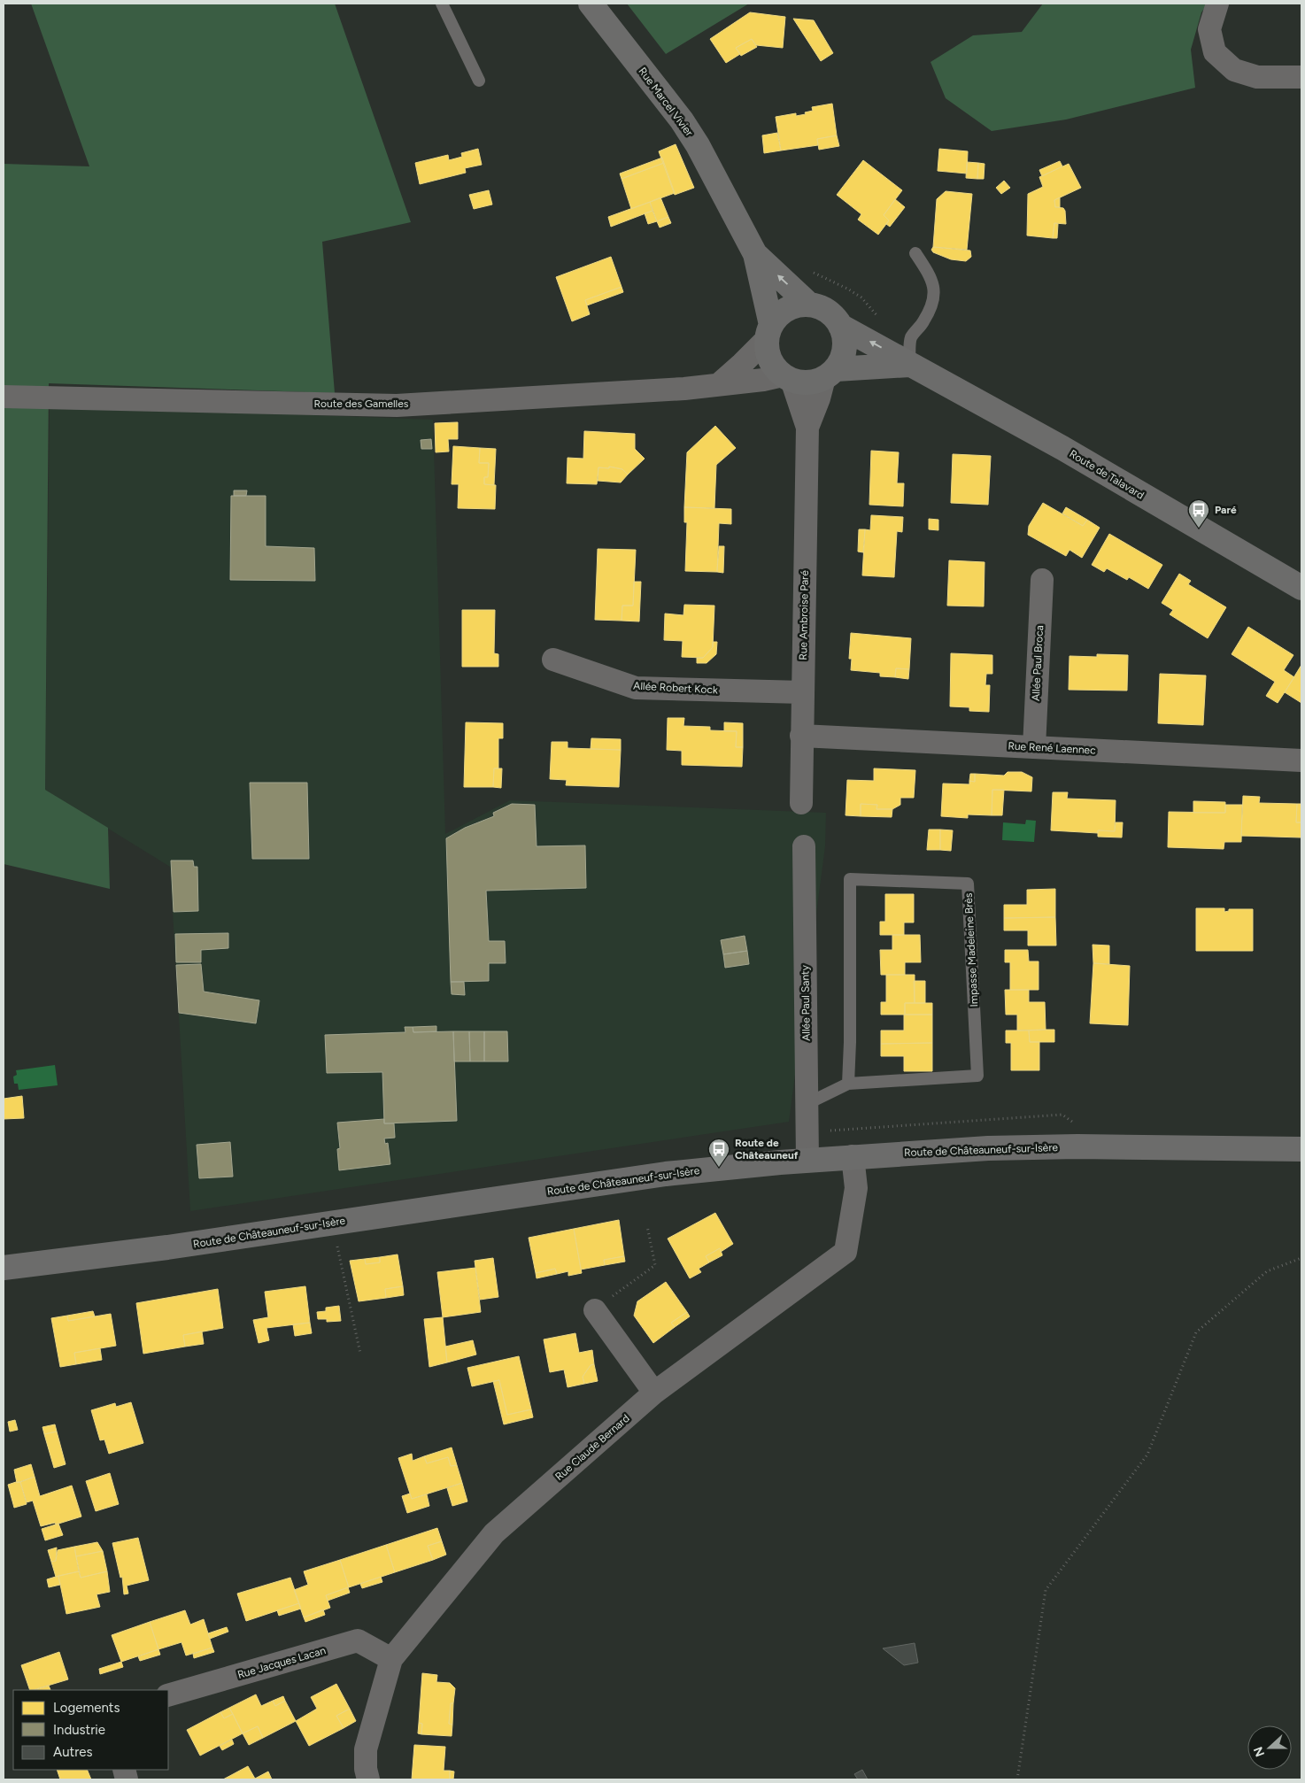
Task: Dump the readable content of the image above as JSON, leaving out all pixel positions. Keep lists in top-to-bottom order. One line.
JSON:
{"streets":{"main road":["Rue Marcel Vivier","Route de Talavard","Route de Châteauneuf-sur-Isère"],"street":["Route des Gamelles","Rue Ambroise Paré","Allée Paul Broca","Allée Robert Kock","Rue René Laennec","Allée Paul Santy","Rue Claude Bernard","Rue Jacques Lacan"],"lane":["Impasse Madeleine Brès"]},"crossings":[["Rue Marcel Vivier","Route des Gamelles"],["Rue Marcel Vivier","Route de Talavard"],["Rue Marcel Vivier","Rue Ambroise Paré"],["Route des Gamelles","Route de Talavard"],["Route des Gamelles","Rue Ambroise Paré"],["Route de Talavard","Rue Ambroise Paré"],["Rue Ambroise Paré","Allée Robert Kock"],["Rue Ambroise Paré","Rue René Laennec"],["Allée Paul Broca","Rue René Laennec"],["Impasse Madeleine Brès","Allée Paul Santy"],["Allée Paul Santy","Route de Châteauneuf-sur-Isère"],["Route de Châteauneuf-sur-Isère","Rue Claude Bernard"],["Rue Claude Bernard","Rue Jacques Lacan"]],"places":{"bus stop":["Paré","Route de Châteauneuf"]},"legend":["Logements","Industrie","Autres"],"north":"left"}
